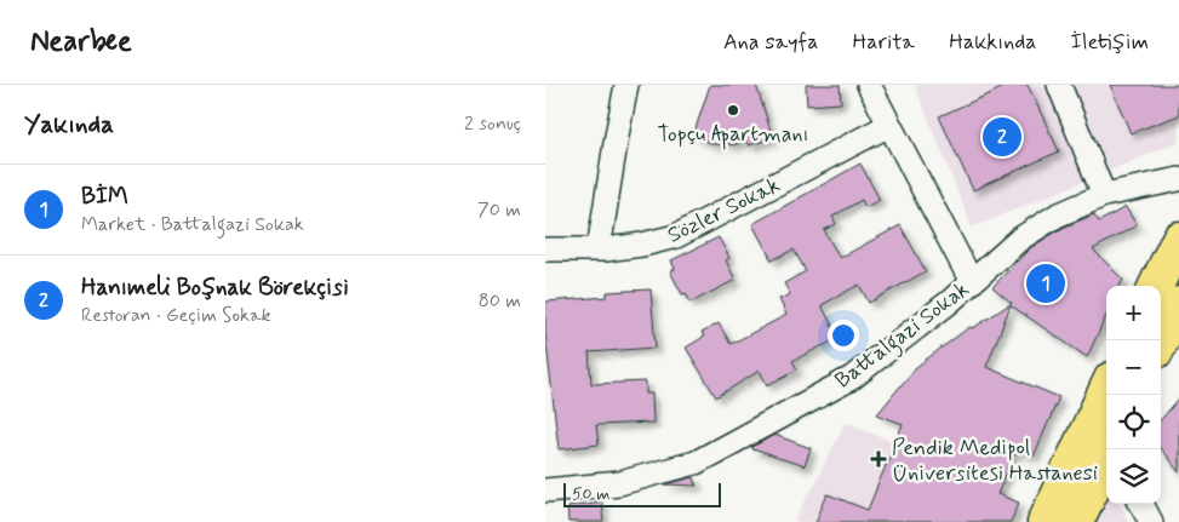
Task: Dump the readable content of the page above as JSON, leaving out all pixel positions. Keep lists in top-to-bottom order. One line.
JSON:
{"streets":{"street":["Sözler Sokak","Battalgazi Sokak"]},"places":{"other":["Topçu Apartmanı"],"health":["Pendik Medipol Üniversitesi Hastanesi"]},"scale_bar":"50 m","page":{"header":"Nearbee","nav":["Ana sayfa","Harita","Hakkında","İletişim"],"heading":["Yakında","2 sonuç"],"pins":["2","1"],"list":[{"mark":"1","name":"BİM","note":"Market · Battalgazi Sokak","value":"70 m"},{"mark":"2","name":"Hanımeli Boşnak Börekçisi","note":"Restoran · Geçim Sokak","value":"80 m"}],"map_buttons":["+","−"],"scale":"50 m"}}
